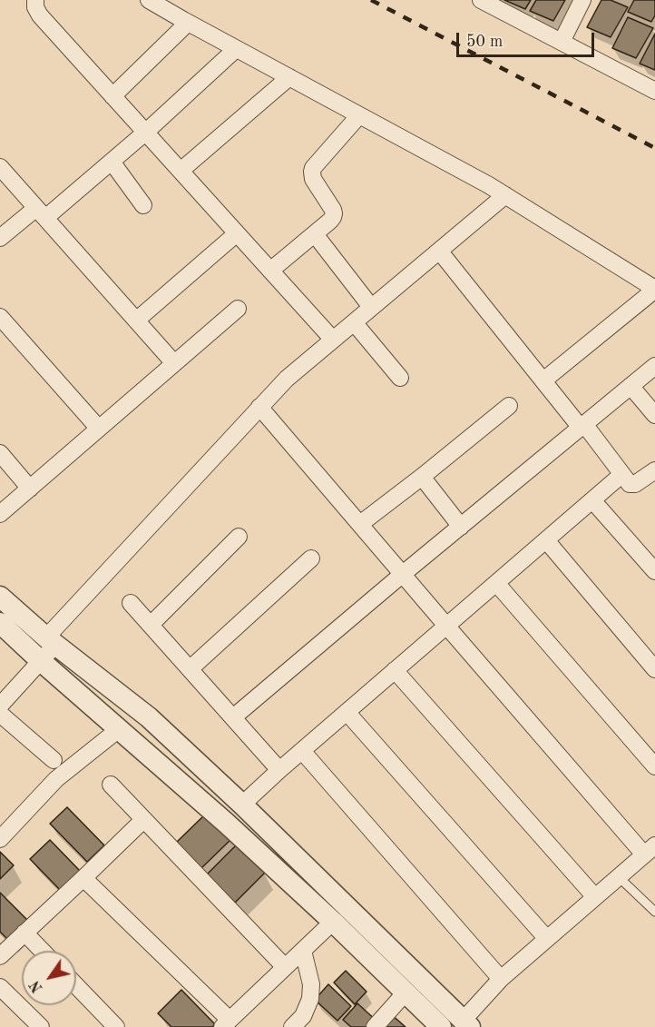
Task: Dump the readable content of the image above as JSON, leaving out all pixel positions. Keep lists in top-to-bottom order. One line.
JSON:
{"scale_bar":"50 m","north":"bottom left"}
